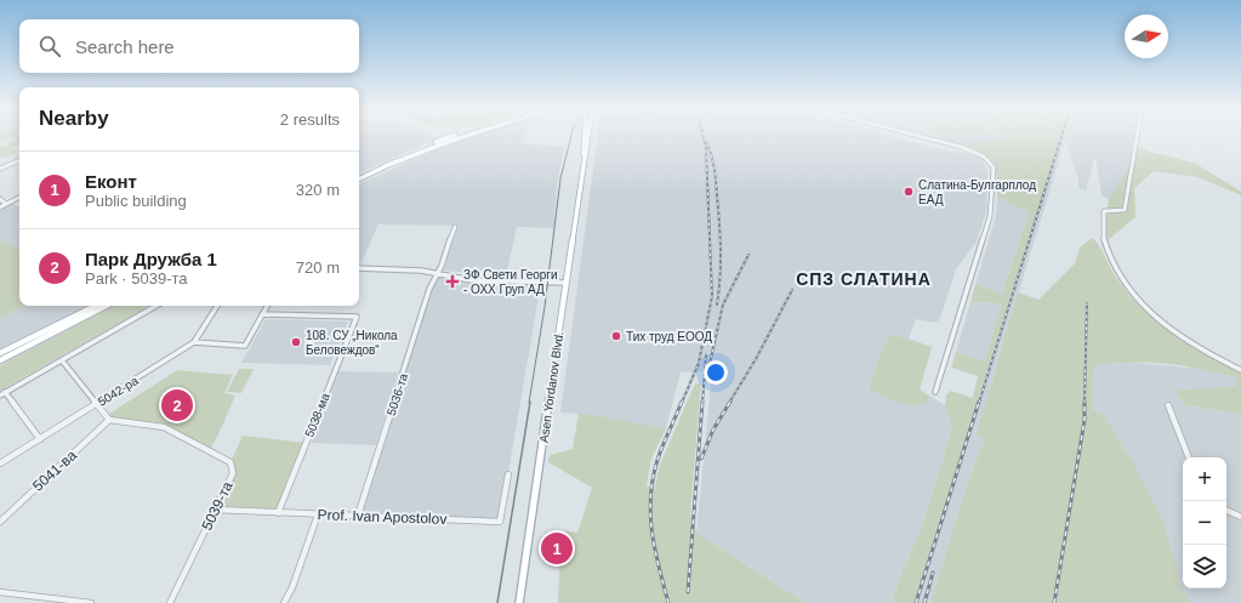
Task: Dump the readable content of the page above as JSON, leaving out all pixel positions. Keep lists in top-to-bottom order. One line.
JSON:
{"streets":{"main road":["Asen Yordanov Blvd."],"street":["5042-ра","5036-та","5038-ма","5041-ва","5039-та","Prof. Ivan Apostolov"]},"crossings":[["5036-та","Prof. Ivan Apostolov"],["5038-ма","Prof. Ivan Apostolov"],["5041-ва","5039-та"],["5039-та","Prof. Ivan Apostolov"]],"districts":["СПЗ СЛАТИНА"],"places":{"other":["Слатина-Булгарплод ЕАД","Тих труд ЕООД","108. СУ „Никола Беловеждов“"],"health":["ЗФ Свети Георги - ОХХ Груп АД"]},"north":"right","page":{"search":"Search here","heading":["Nearby","2 results"],"list":[{"mark":"1","name":"Еконт","note":"Public building","value":"320 m"},{"mark":"2","name":"Парк Дружба 1","note":"Park · 5039-та","value":"720 m"}],"pins":["2","1"],"map_buttons":["+","−"]}}
